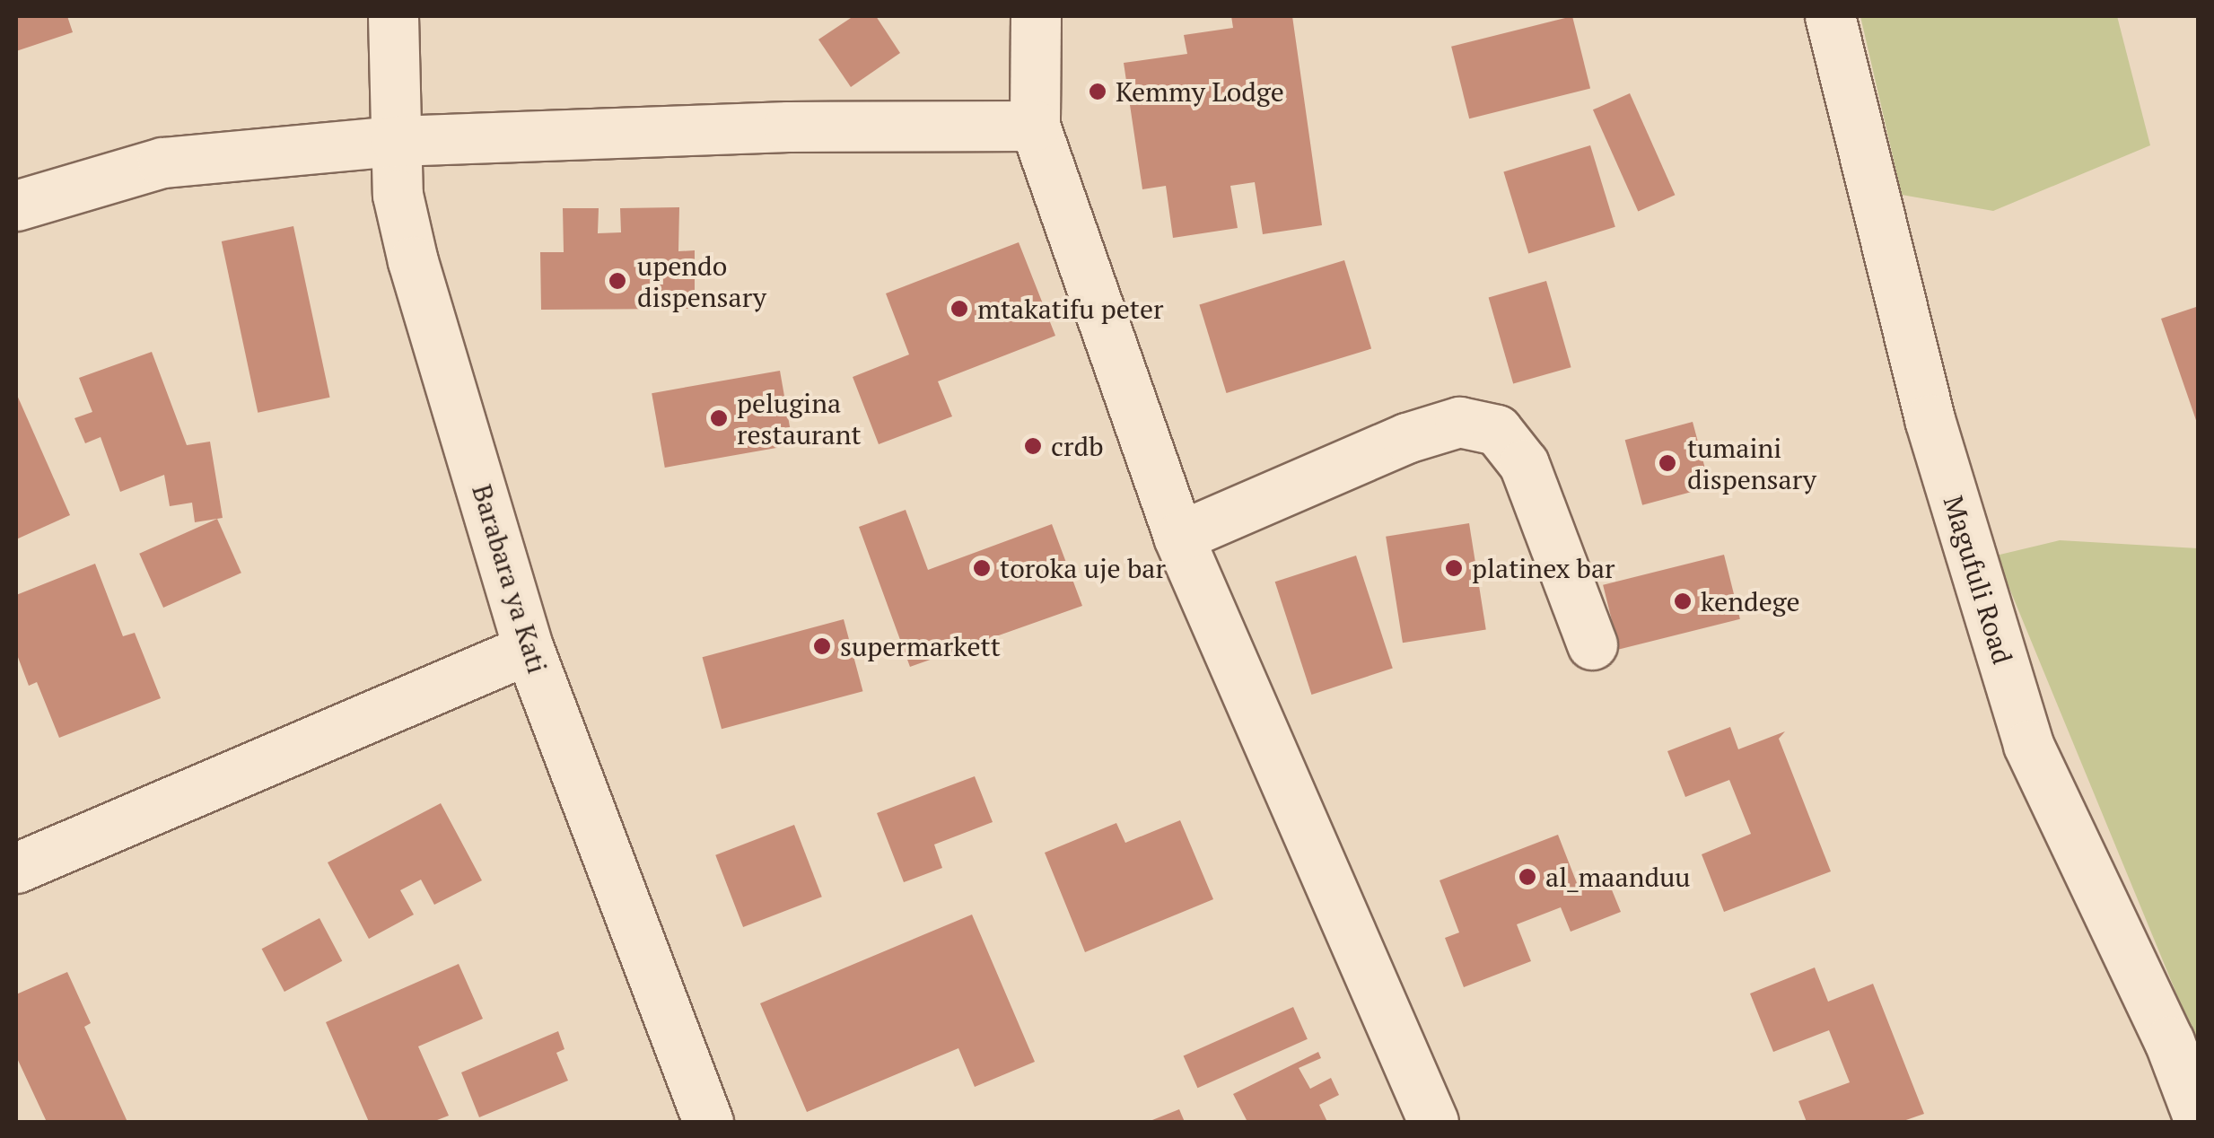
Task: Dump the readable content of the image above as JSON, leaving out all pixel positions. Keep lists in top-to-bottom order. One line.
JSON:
{"streets":{"street":["Barabara ya Kati","Magufuli Road"]},"places":["Kemmy Lodge","upendo dispensary","mtakatifu peter","pelugina restaurant","crdb","tumaini dispensary","toroka uje bar","platinex bar","kendege","supermarkett","al_maanduu"]}
